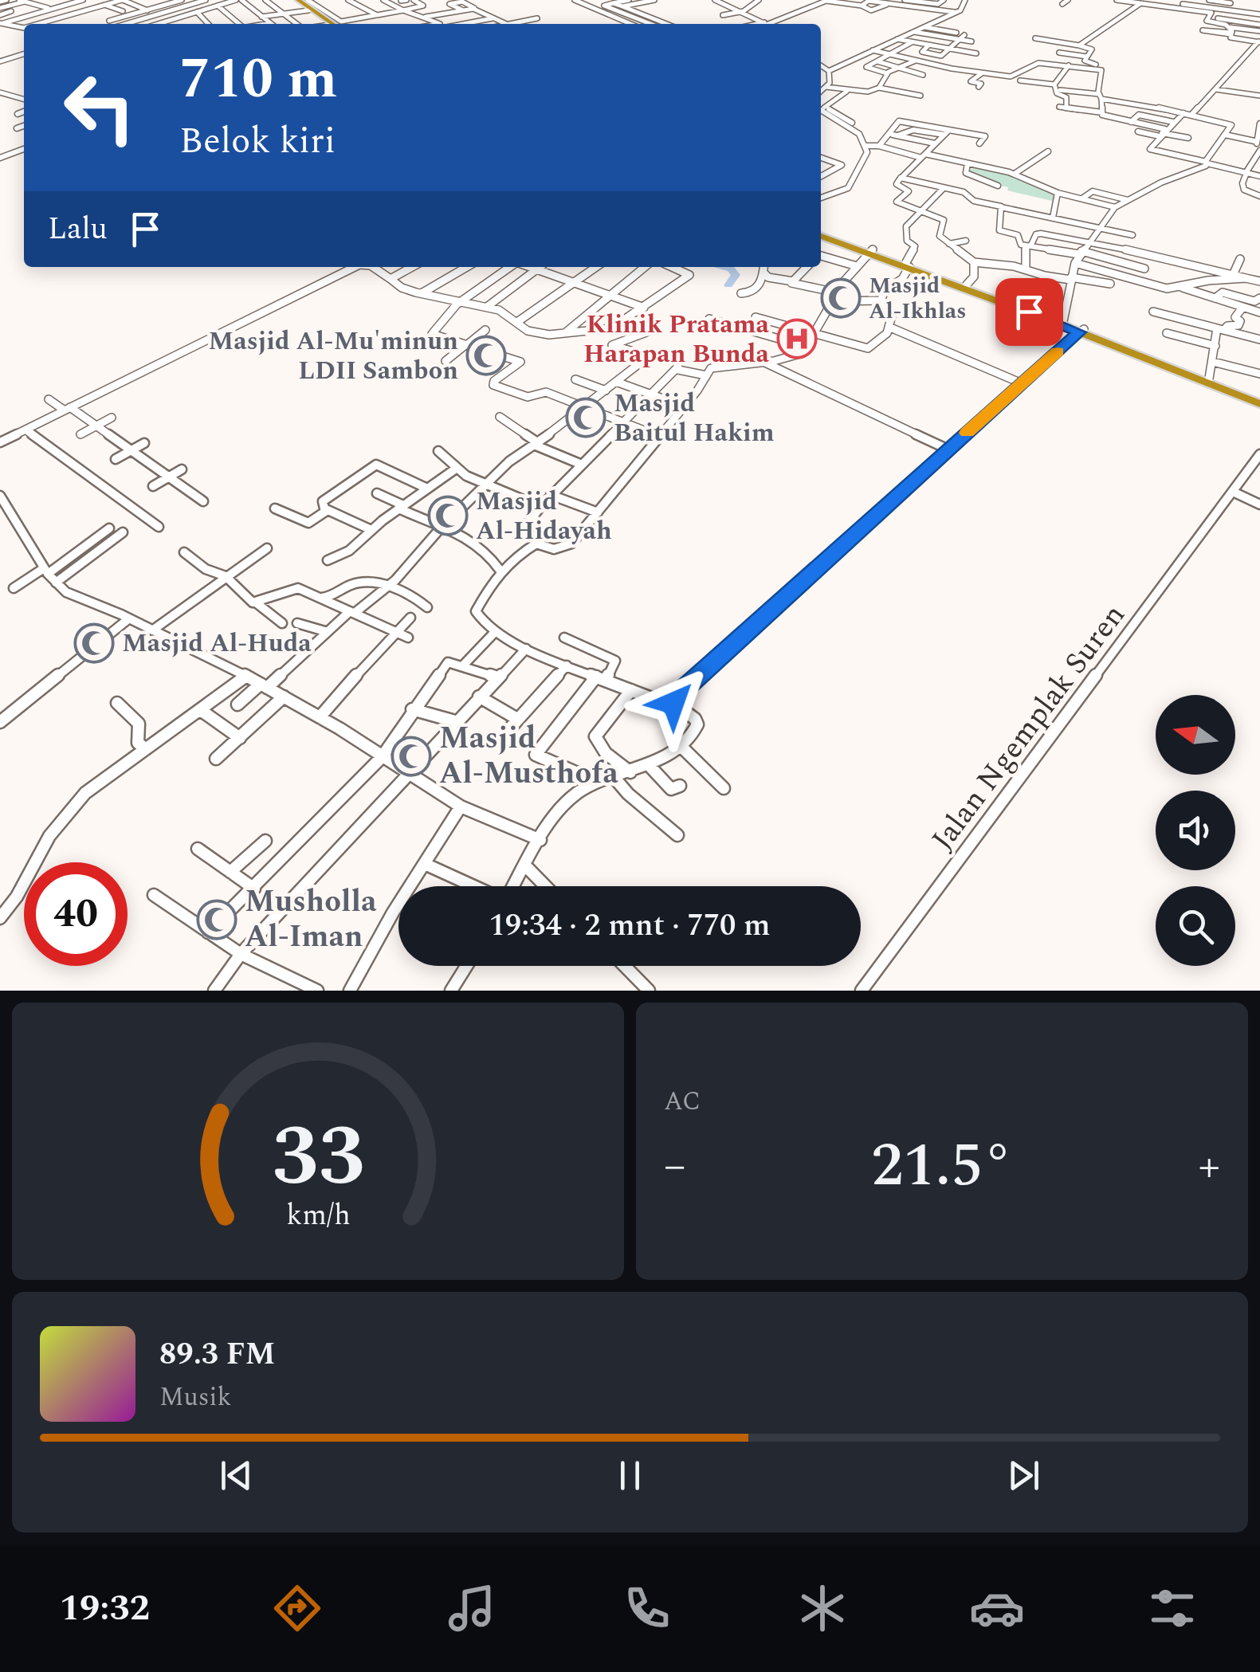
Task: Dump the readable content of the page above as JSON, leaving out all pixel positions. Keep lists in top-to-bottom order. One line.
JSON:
{"streets":{"street":["Jalan Ngemplak Suren"]},"places":{"mosque":["Masjid Al-Ikhlas","Masjid Al-Mu'minun LDII Sambon","Masjid Baitul Hakim","Masjid Al-Hidayah","Masjid Al-Huda","Masjid Al-Musthofa","Musholla Al-Iman"],"hospital":["Klinik Pratama Harapan Bunda"]},"north":"left","page":{"turn":["710 m","Belok kiri"],"then":"Lalu","limit":"40","trip":"19:34 · 2 mnt · 770 m","tile":"AC","heat":["−","21.5°","+"],"song":["89.3 FM","Musik"],"tabs":"19:32","gauge":["33","km/h"]}}
